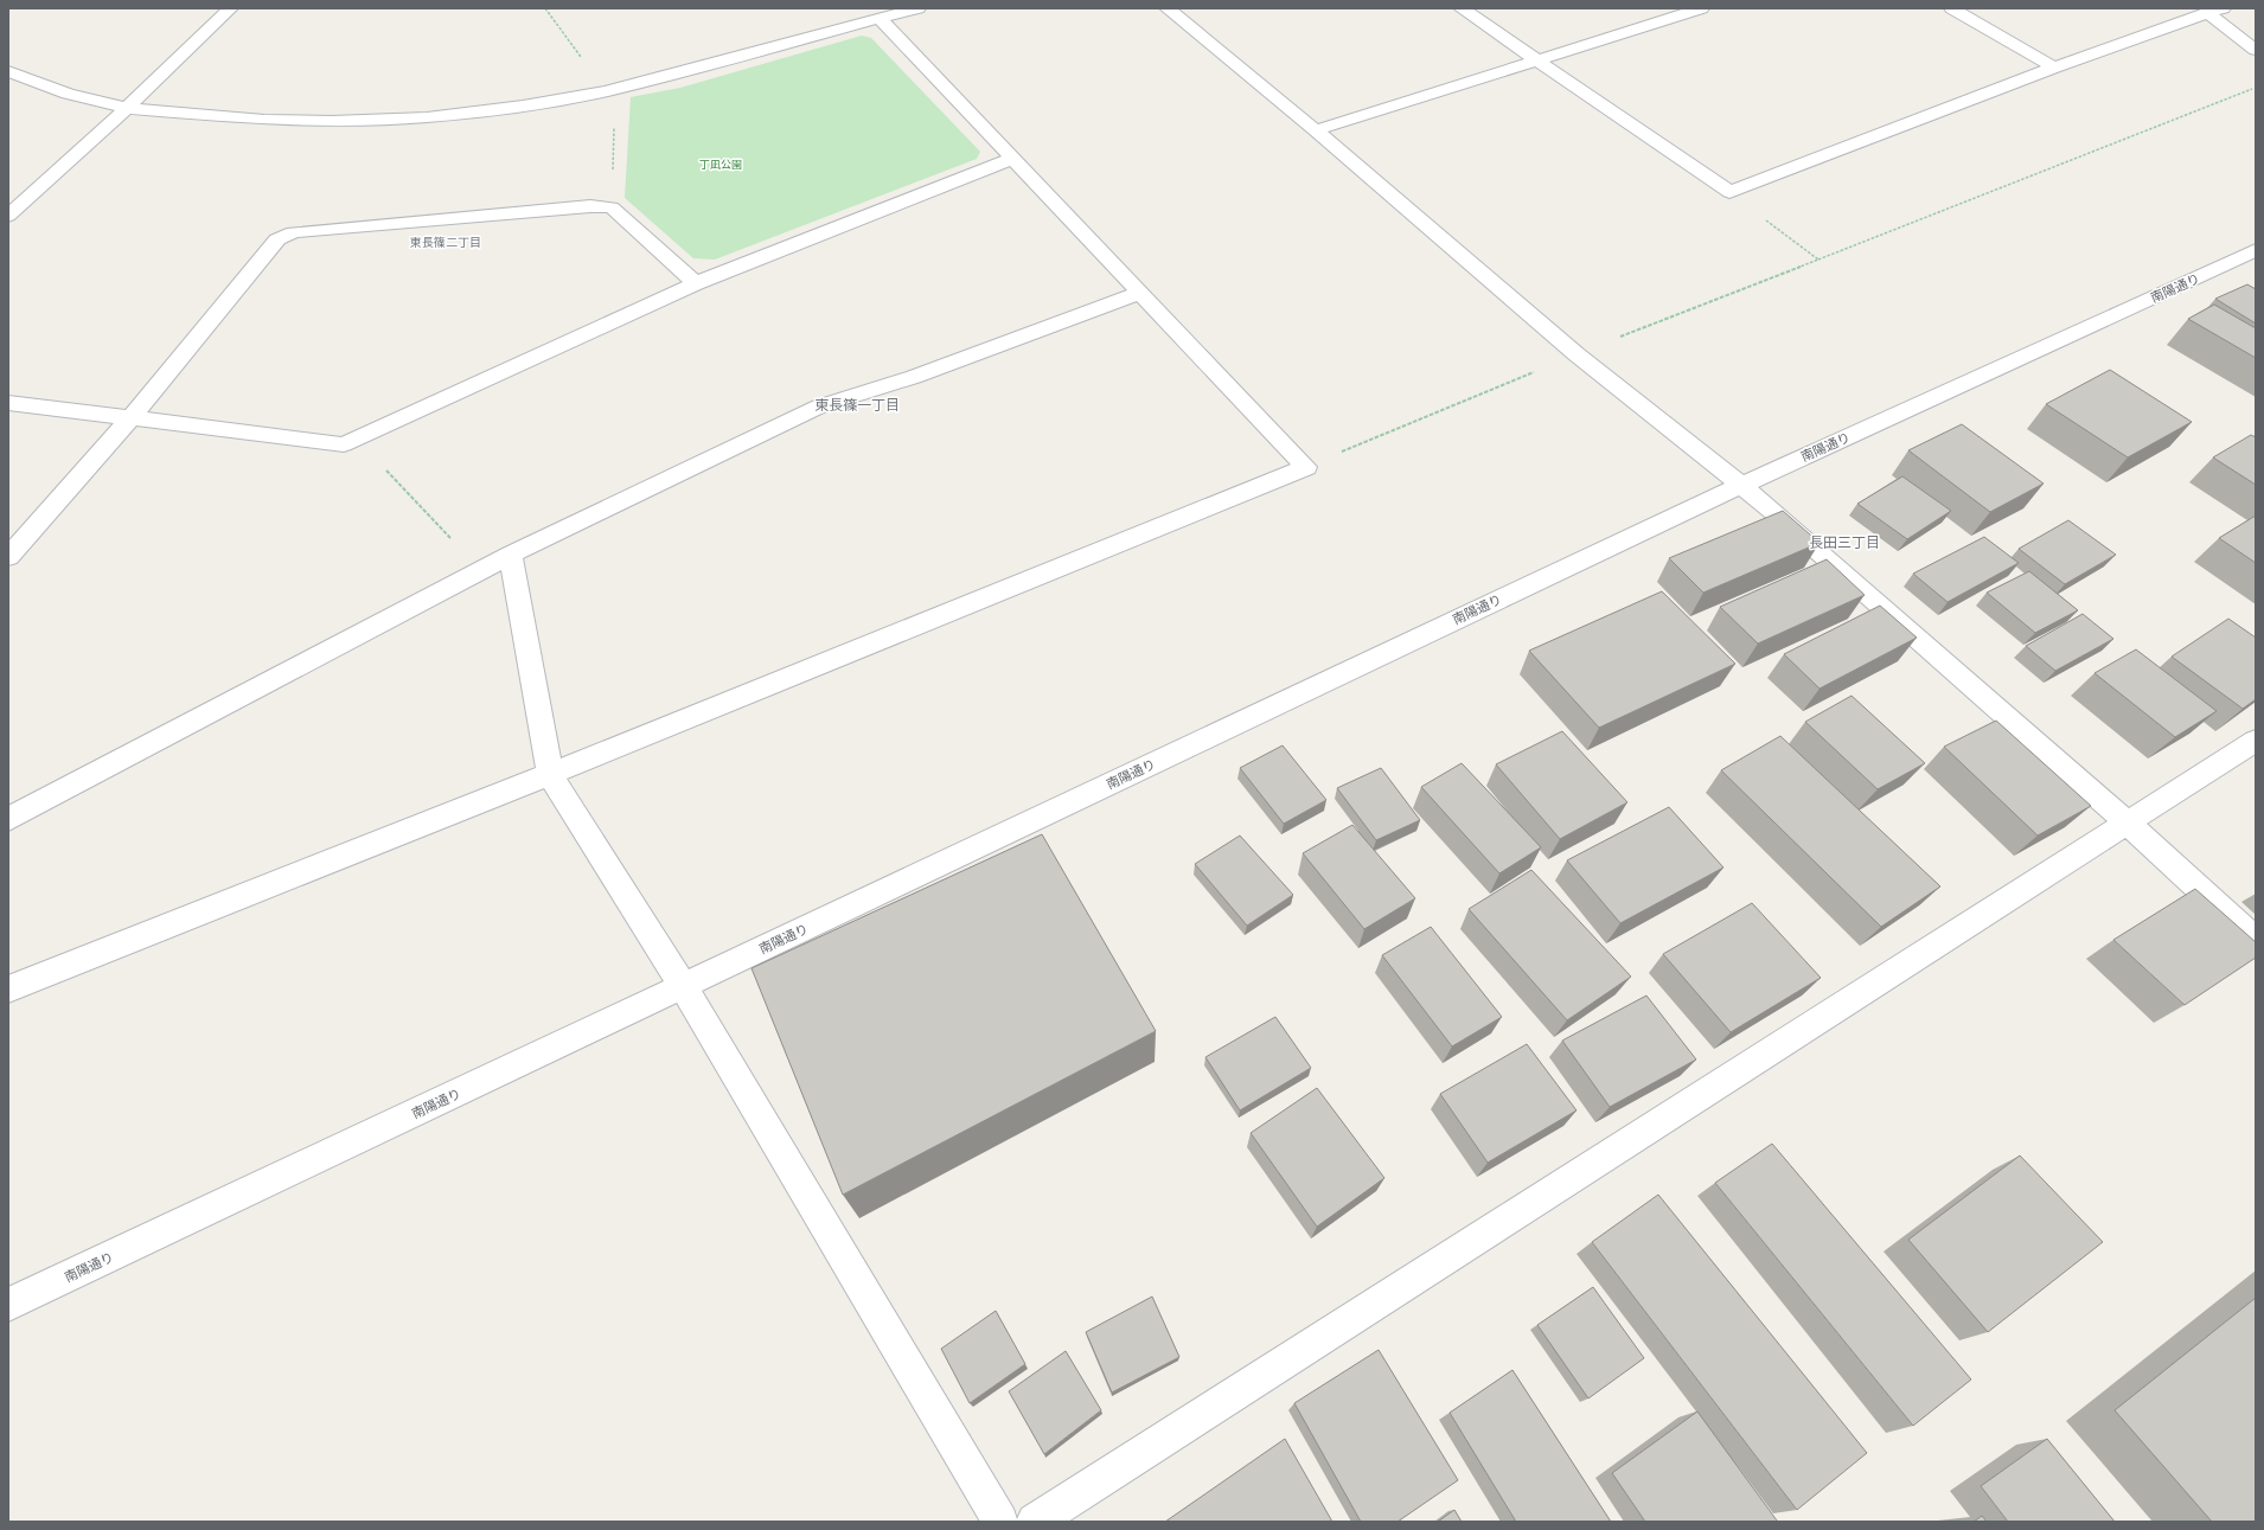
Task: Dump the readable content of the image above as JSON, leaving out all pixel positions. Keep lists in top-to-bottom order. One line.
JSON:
{"streets":{"street":["南陽通り"]},"districts":["東長篠二丁目","東長篠一丁目","長田三丁目"],"parks":["丁凪公園"]}
